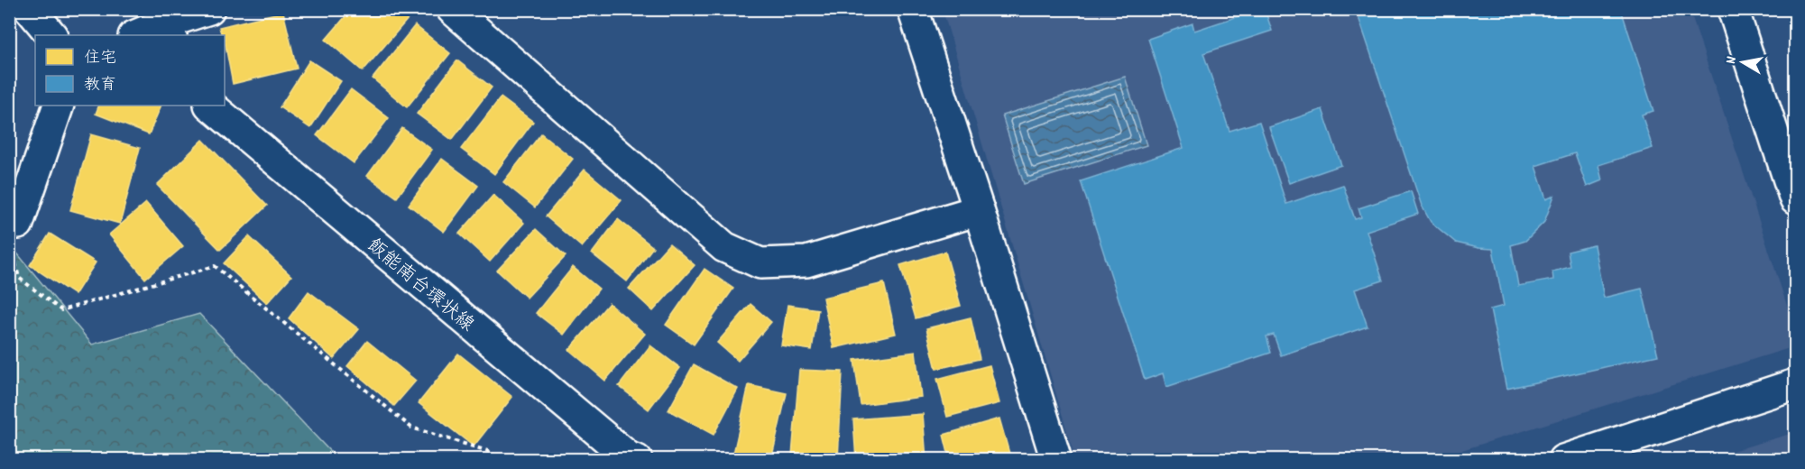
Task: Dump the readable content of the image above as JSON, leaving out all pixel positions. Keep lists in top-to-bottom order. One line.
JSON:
{"streets":{"street":["飯能南台環状線"]},"legend":["住宅","教育"],"north":"left"}
